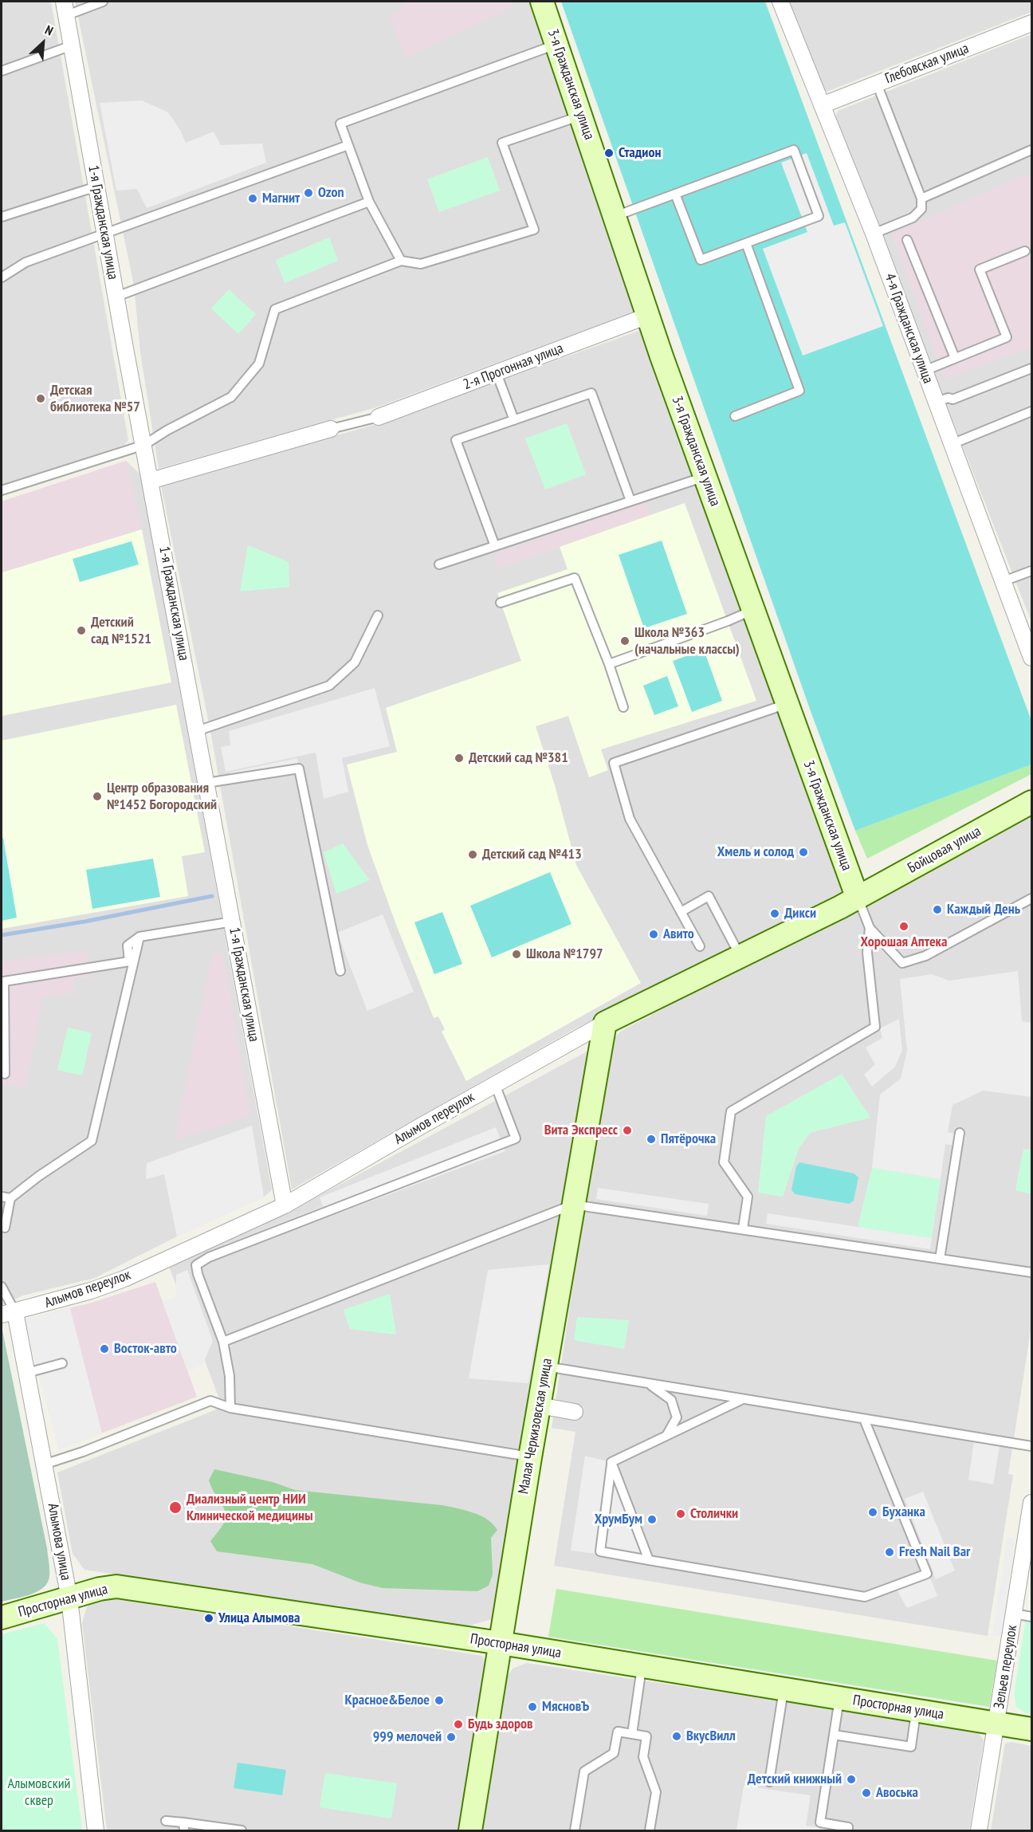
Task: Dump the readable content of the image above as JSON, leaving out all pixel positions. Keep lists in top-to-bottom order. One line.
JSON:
{"streets":{"street":["Глебовская улица","3-я Гражданская улица","1-я Гражданская улица","4-я Гражданская улица","2-я Прогонная улица","Бойцовая улица","Алымов переулок","Малая Черкизовская улица","Алымова улица","Просторная улица","Зельев переулок"]},"crossings":[["Глебовская улица","4-я Гражданская улица"],["3-я Гражданская улица","2-я Прогонная улица"],["3-я Гражданская улица","Бойцовая улица"],["3-я Гражданская улица","Алымов переулок"],["1-я Гражданская улица","Алымов переулок"],["Бойцовая улица","Алымов переулок"],["Алымов переулок","Малая Черкизовская улица"],["Алымов переулок","Алымова улица"],["Малая Черкизовская улица","Просторная улица"],["Алымова улица","Просторная улица"],["Просторная улица","Зельев переулок"]],"parks":["Алымовский сквер"],"places":["Стадион","Ozon","Магнит","Детская библиотека №57","Детский сад №1521","Школа №363 (начальные классы)","Детский сад №381","Центр образования №1452 Богородский","Хмель и солод","Детский сад №413","Каждый День","Дикси","Хорошая Аптека","Авито","Школа №1797","Вита Экспресс","Пятёрочка","Восток-авто","Диализный центр НИИ Клинической медицины","Буханка","Столички","ХрумБум","Fresh Nail Bar","Улица Алымова","Красное&Белое","МясновЪ","Будь здоров","ВкусВилл","999 мелочей","Детский книжный","Авоська"],"north":"top right"}
